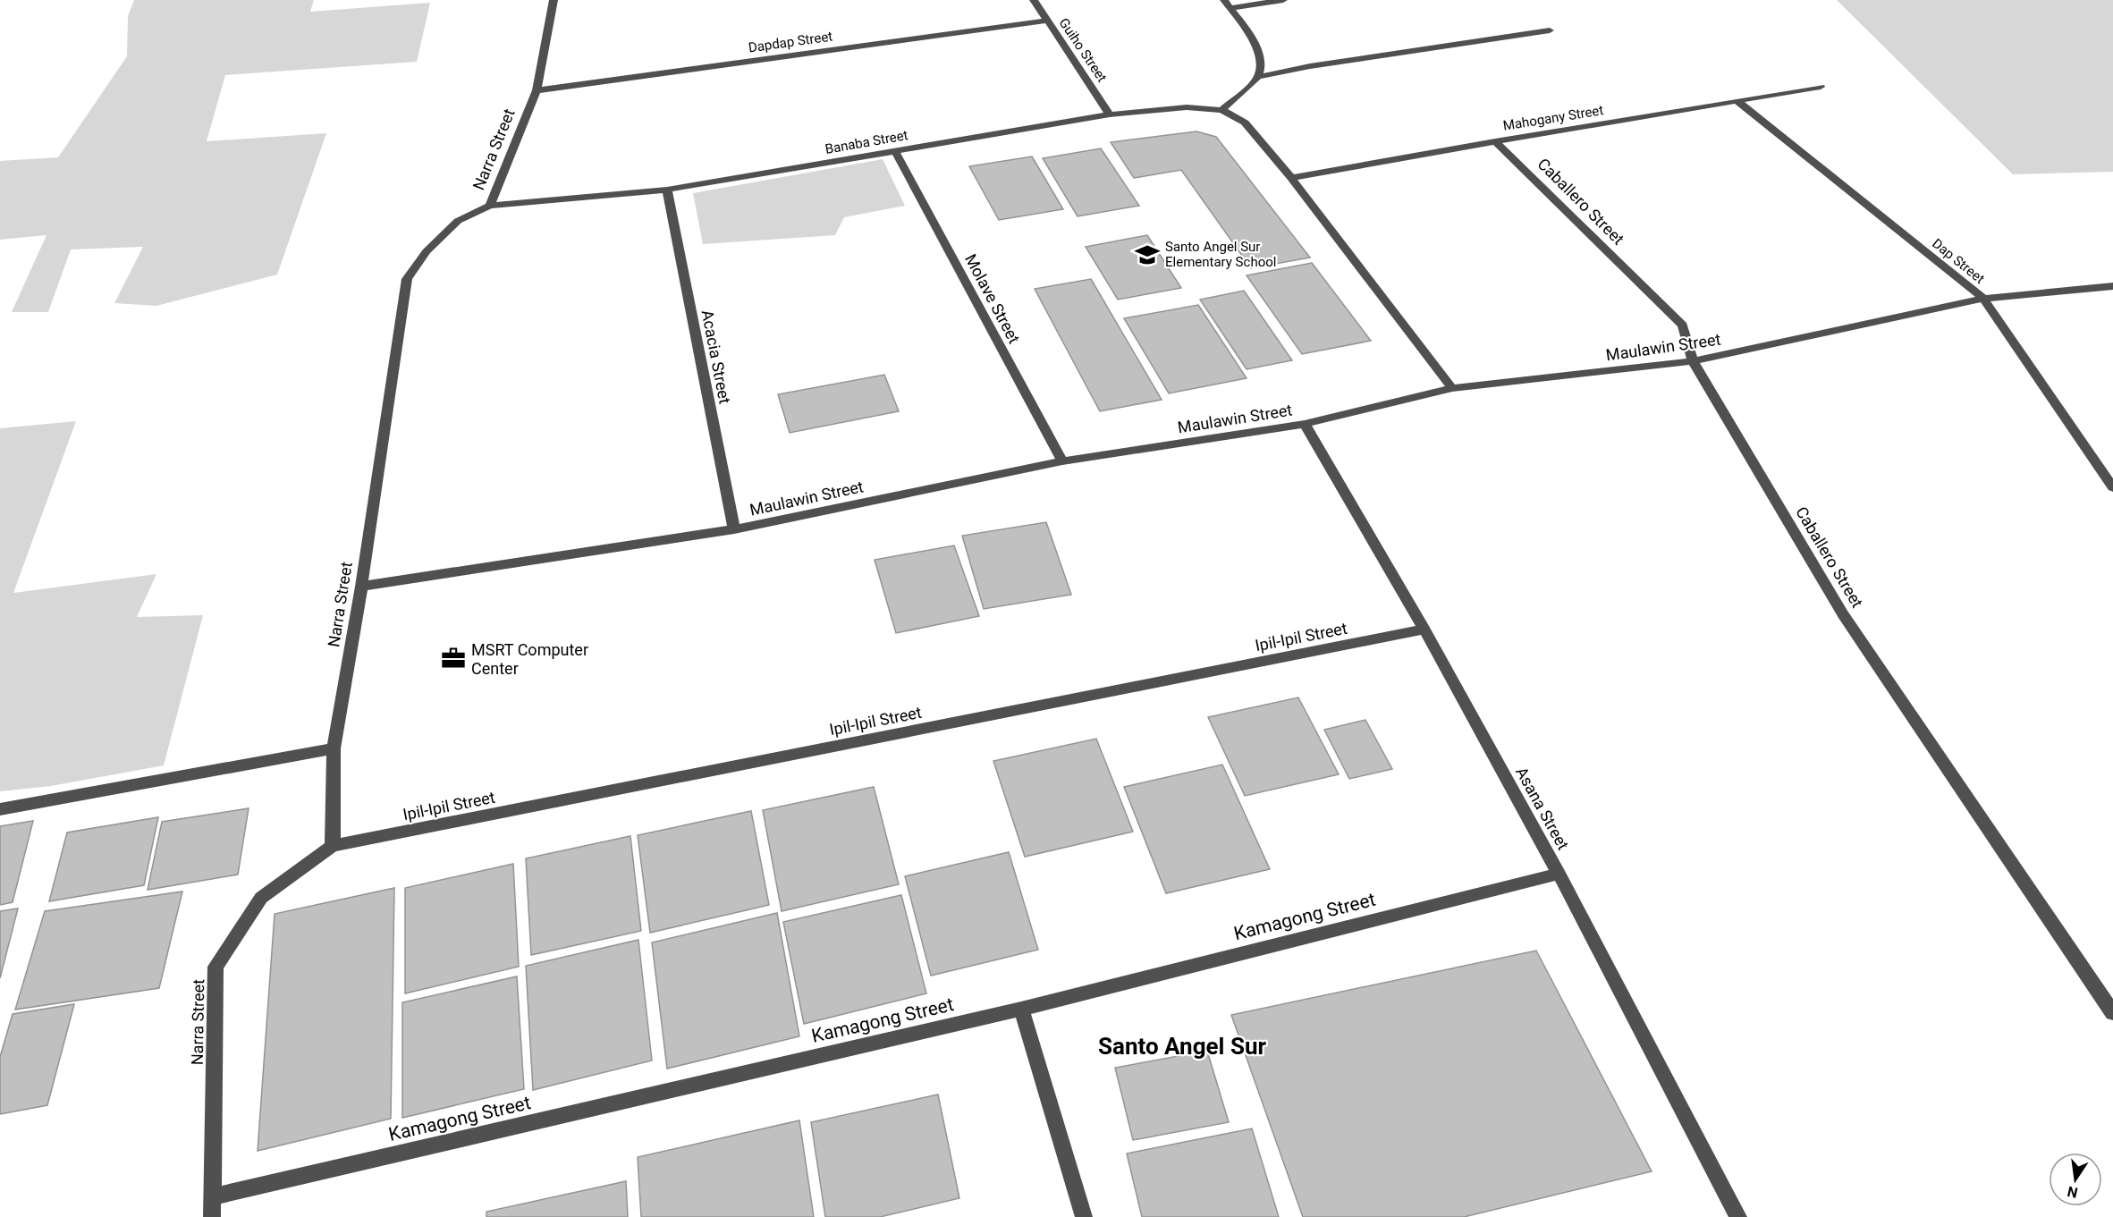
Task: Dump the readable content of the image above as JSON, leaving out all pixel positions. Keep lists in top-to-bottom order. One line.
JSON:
{"streets":{"street":["Dapdap Street","Guiho Street","Mahogany Street","Banaba Street","Narra Street","Caballero Street","Dap Street","Molave Street","Maulawin Street","Acacia Street","Ipil-Ipil Street","Asana Street","Kamagong Street"]},"crossings":[["Dapdap Street","Guiho Street"],["Dapdap Street","Narra Street"],["Guiho Street","Banaba Street"],["Mahogany Street","Banaba Street"],["Mahogany Street","Caballero Street"],["Mahogany Street","Dap Street"],["Banaba Street","Narra Street"],["Banaba Street","Molave Street"],["Banaba Street","Acacia Street"],["Narra Street","Maulawin Street"],["Narra Street","Ipil-Ipil Street"],["Narra Street","Kamagong Street"],["Caballero Street","Maulawin Street"],["Dap Street","Maulawin Street"],["Molave Street","Maulawin Street"],["Maulawin Street","Acacia Street"],["Maulawin Street","Asana Street"],["Ipil-Ipil Street","Asana Street"],["Asana Street","Kamagong Street"]],"districts":["Santo Angel Sur"],"places":{"school or university":["Santo Angel Sur Elementary School"],"office":["MSRT Computer Center"]},"north":"bottom"}
